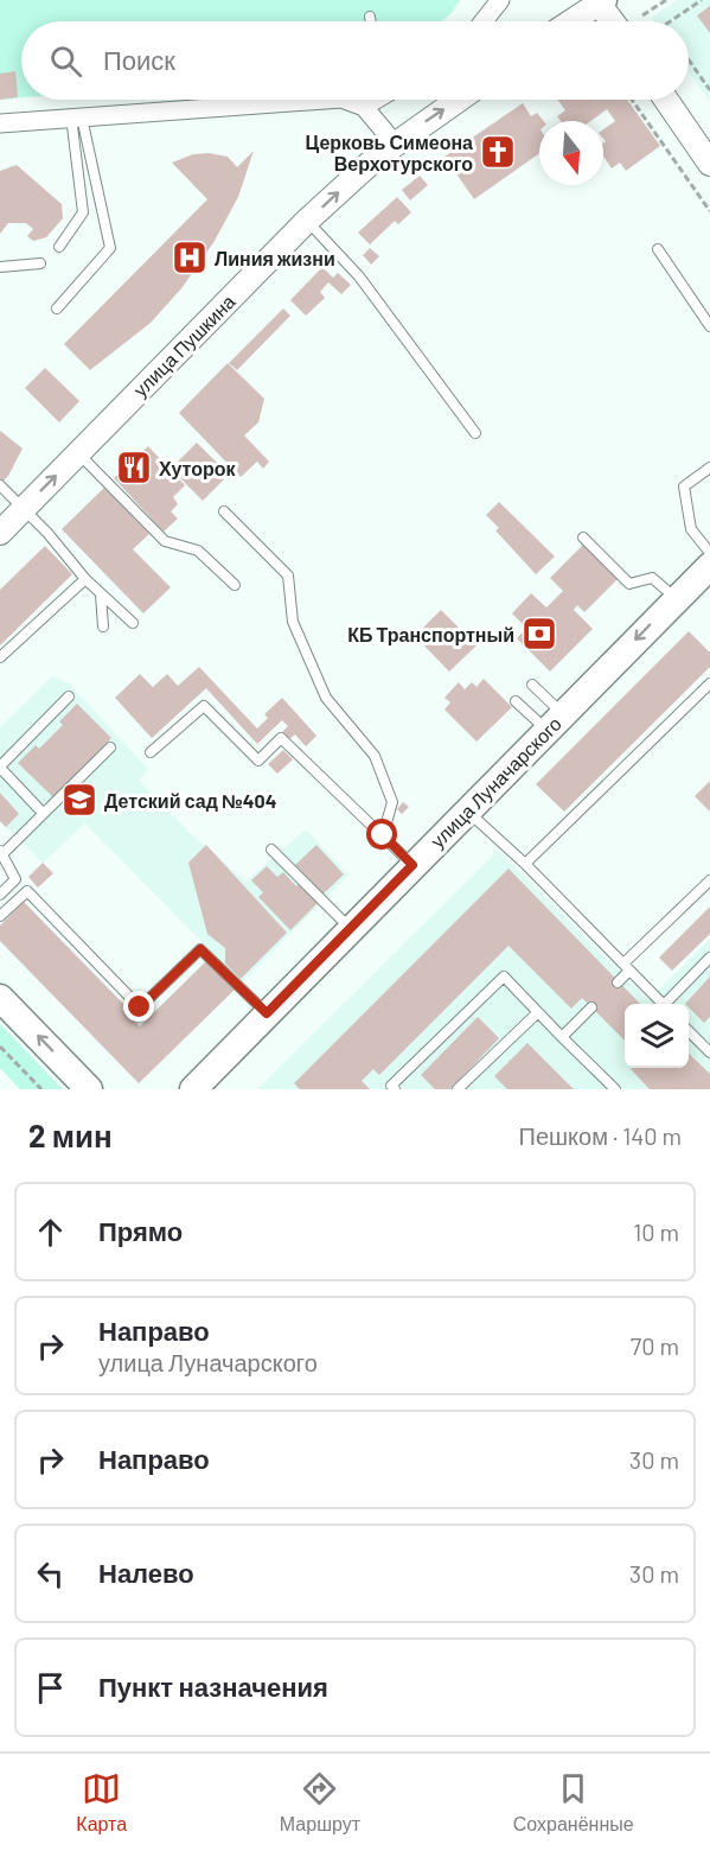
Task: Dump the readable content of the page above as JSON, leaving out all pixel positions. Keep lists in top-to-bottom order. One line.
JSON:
{"streets":{"main road":["улица Пушкина","улица Луначарского"]},"one_way":["улица Пушкина"],"places":{"church":["Церковь Симеона Верхотурского"],"hospital":["Линия жизни"],"restaurant":["Хуторок"],"bank":["КБ Транспортный"],"school or university":["Детский сад №404"]},"north":"bottom","page":{"search":"Поиск","heading":["2 мин","Пешком · 140 m"],"list":[["Прямо","10 m"],["Направо","улица Луначарского","70 m"],["Направо","30 m"],["Налево","30 m"],"Пункт назначения"],"nav":["Карта","Маршрут","Сохранённые"]}}
